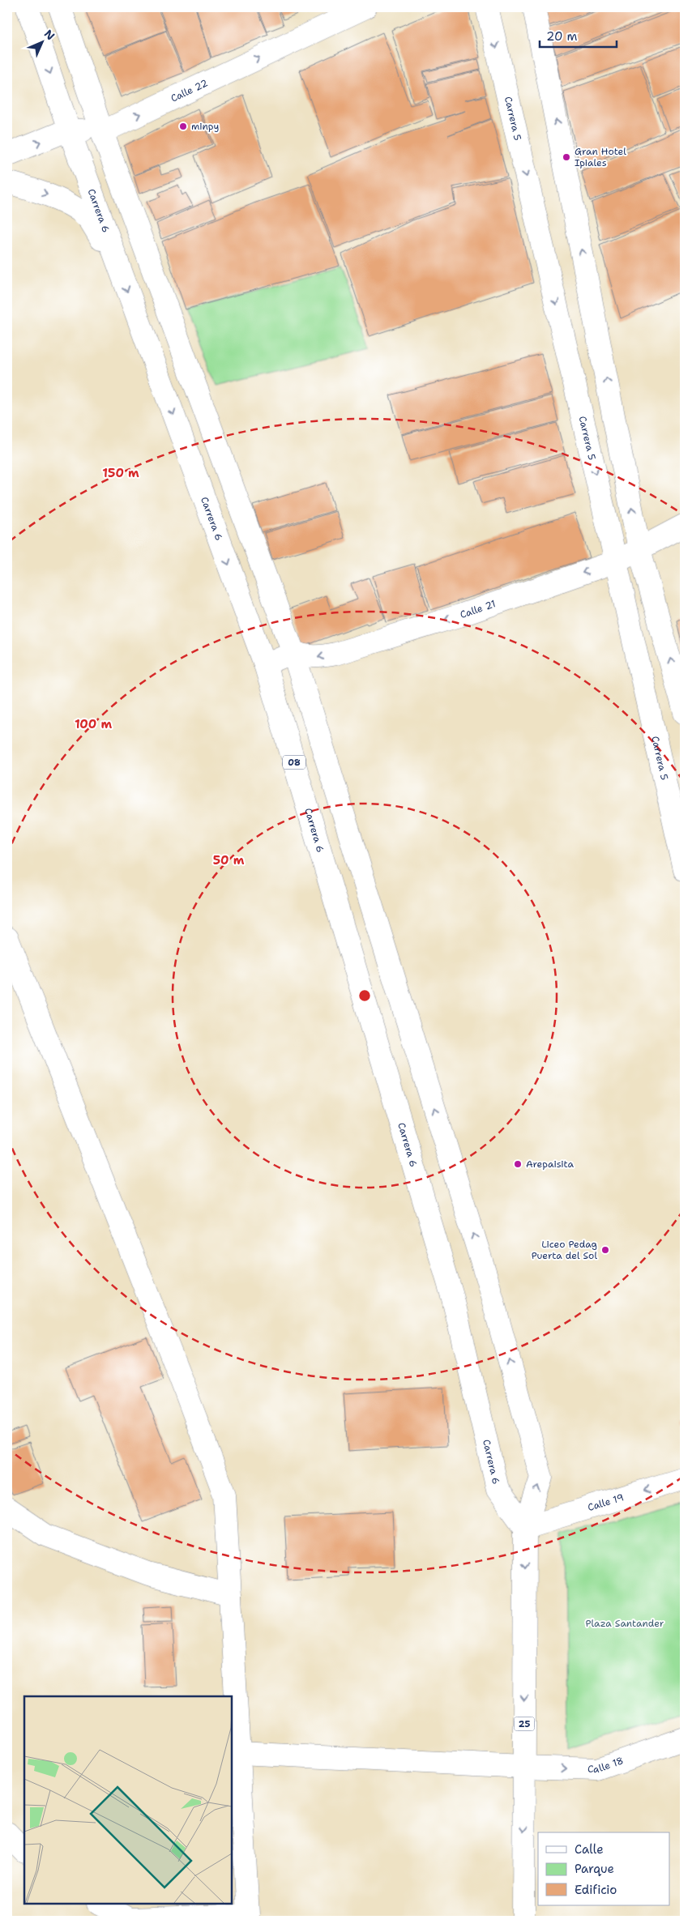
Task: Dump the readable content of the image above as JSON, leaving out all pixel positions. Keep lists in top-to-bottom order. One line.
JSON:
{"streets":{"main road":["Calle 22","Carrera 5","Carrera 6","Calle 21","08","Calle 19","25","Calle 18"]},"crossings":[["Calle 22","Carrera 6"],["Carrera 5","Calle 21"],["Carrera 6","Calle 19"],["Carrera 6","25"],["Calle 19","25"],["25","Calle 18"]],"one_way":["Calle 22","Calle 21","Calle 19","Calle 18"],"parks":["Plaza Santander"],"places":["minpy","Gran Hotel Ipiales","Arepaisita","Liceo Pedag Puerta del Sol"],"legend":["Calle","Parque","Edificio"],"scale_bar":"20 m","north":"top right","rings":["150 m","100 m","50 m"]}
